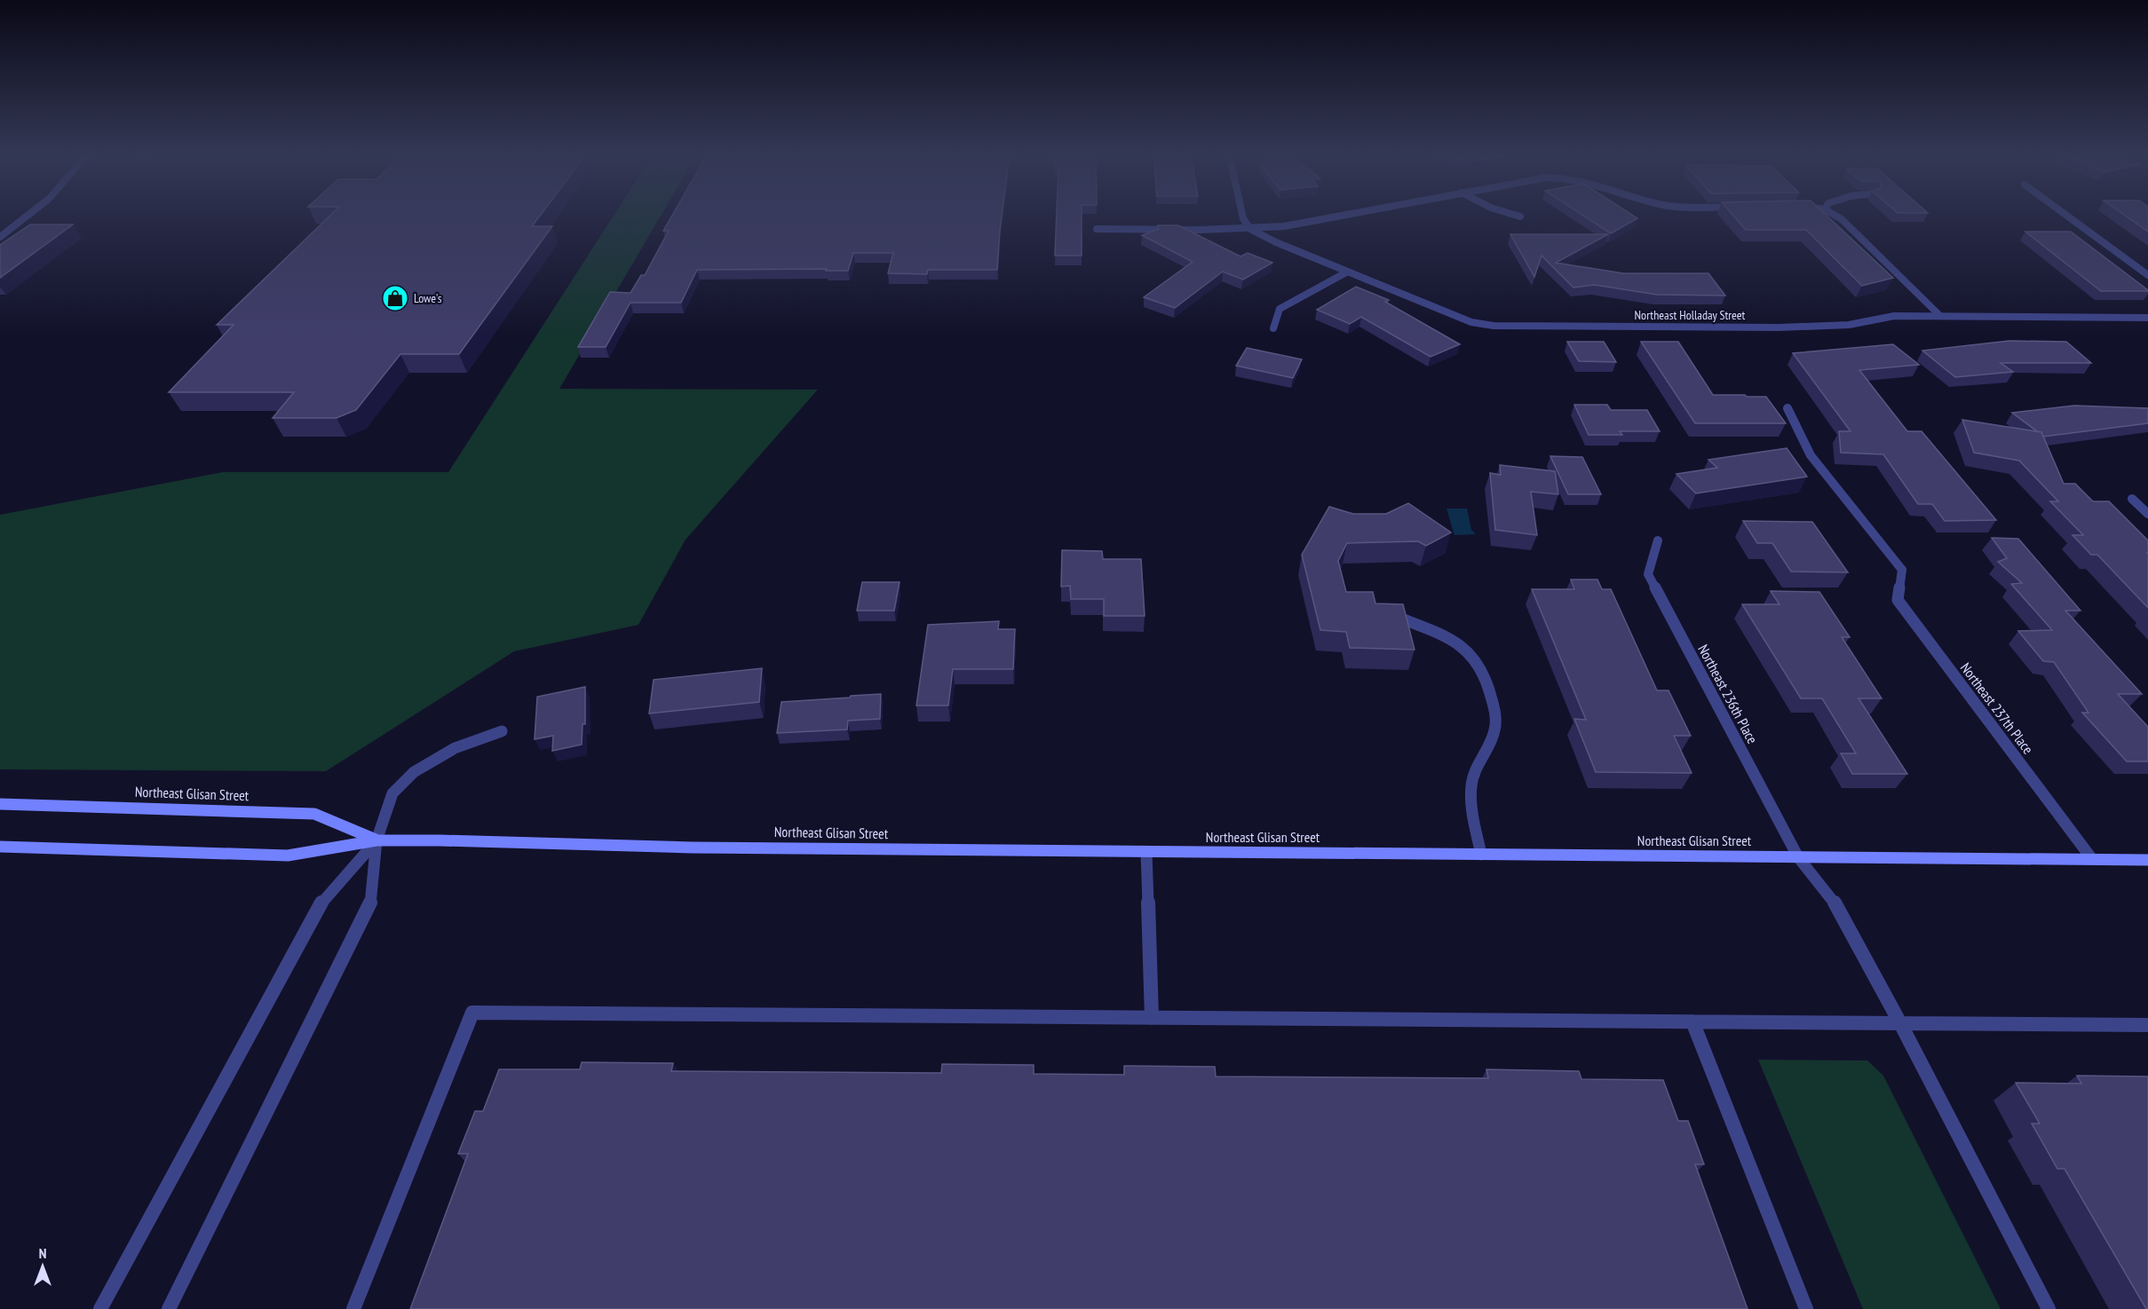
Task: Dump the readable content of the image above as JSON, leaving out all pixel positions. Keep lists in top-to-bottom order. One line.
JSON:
{"streets":{"main road":["Northeast Glisan Street"],"street":["Northeast Holladay Street","Northeast 236th Place","Northeast 237th Place"]},"crossings":[["Northeast 236th Place","Northeast Glisan Street"],["Northeast 237th Place","Northeast Glisan Street"]],"places":{"shop":["Lowe's"]},"north":"top"}
